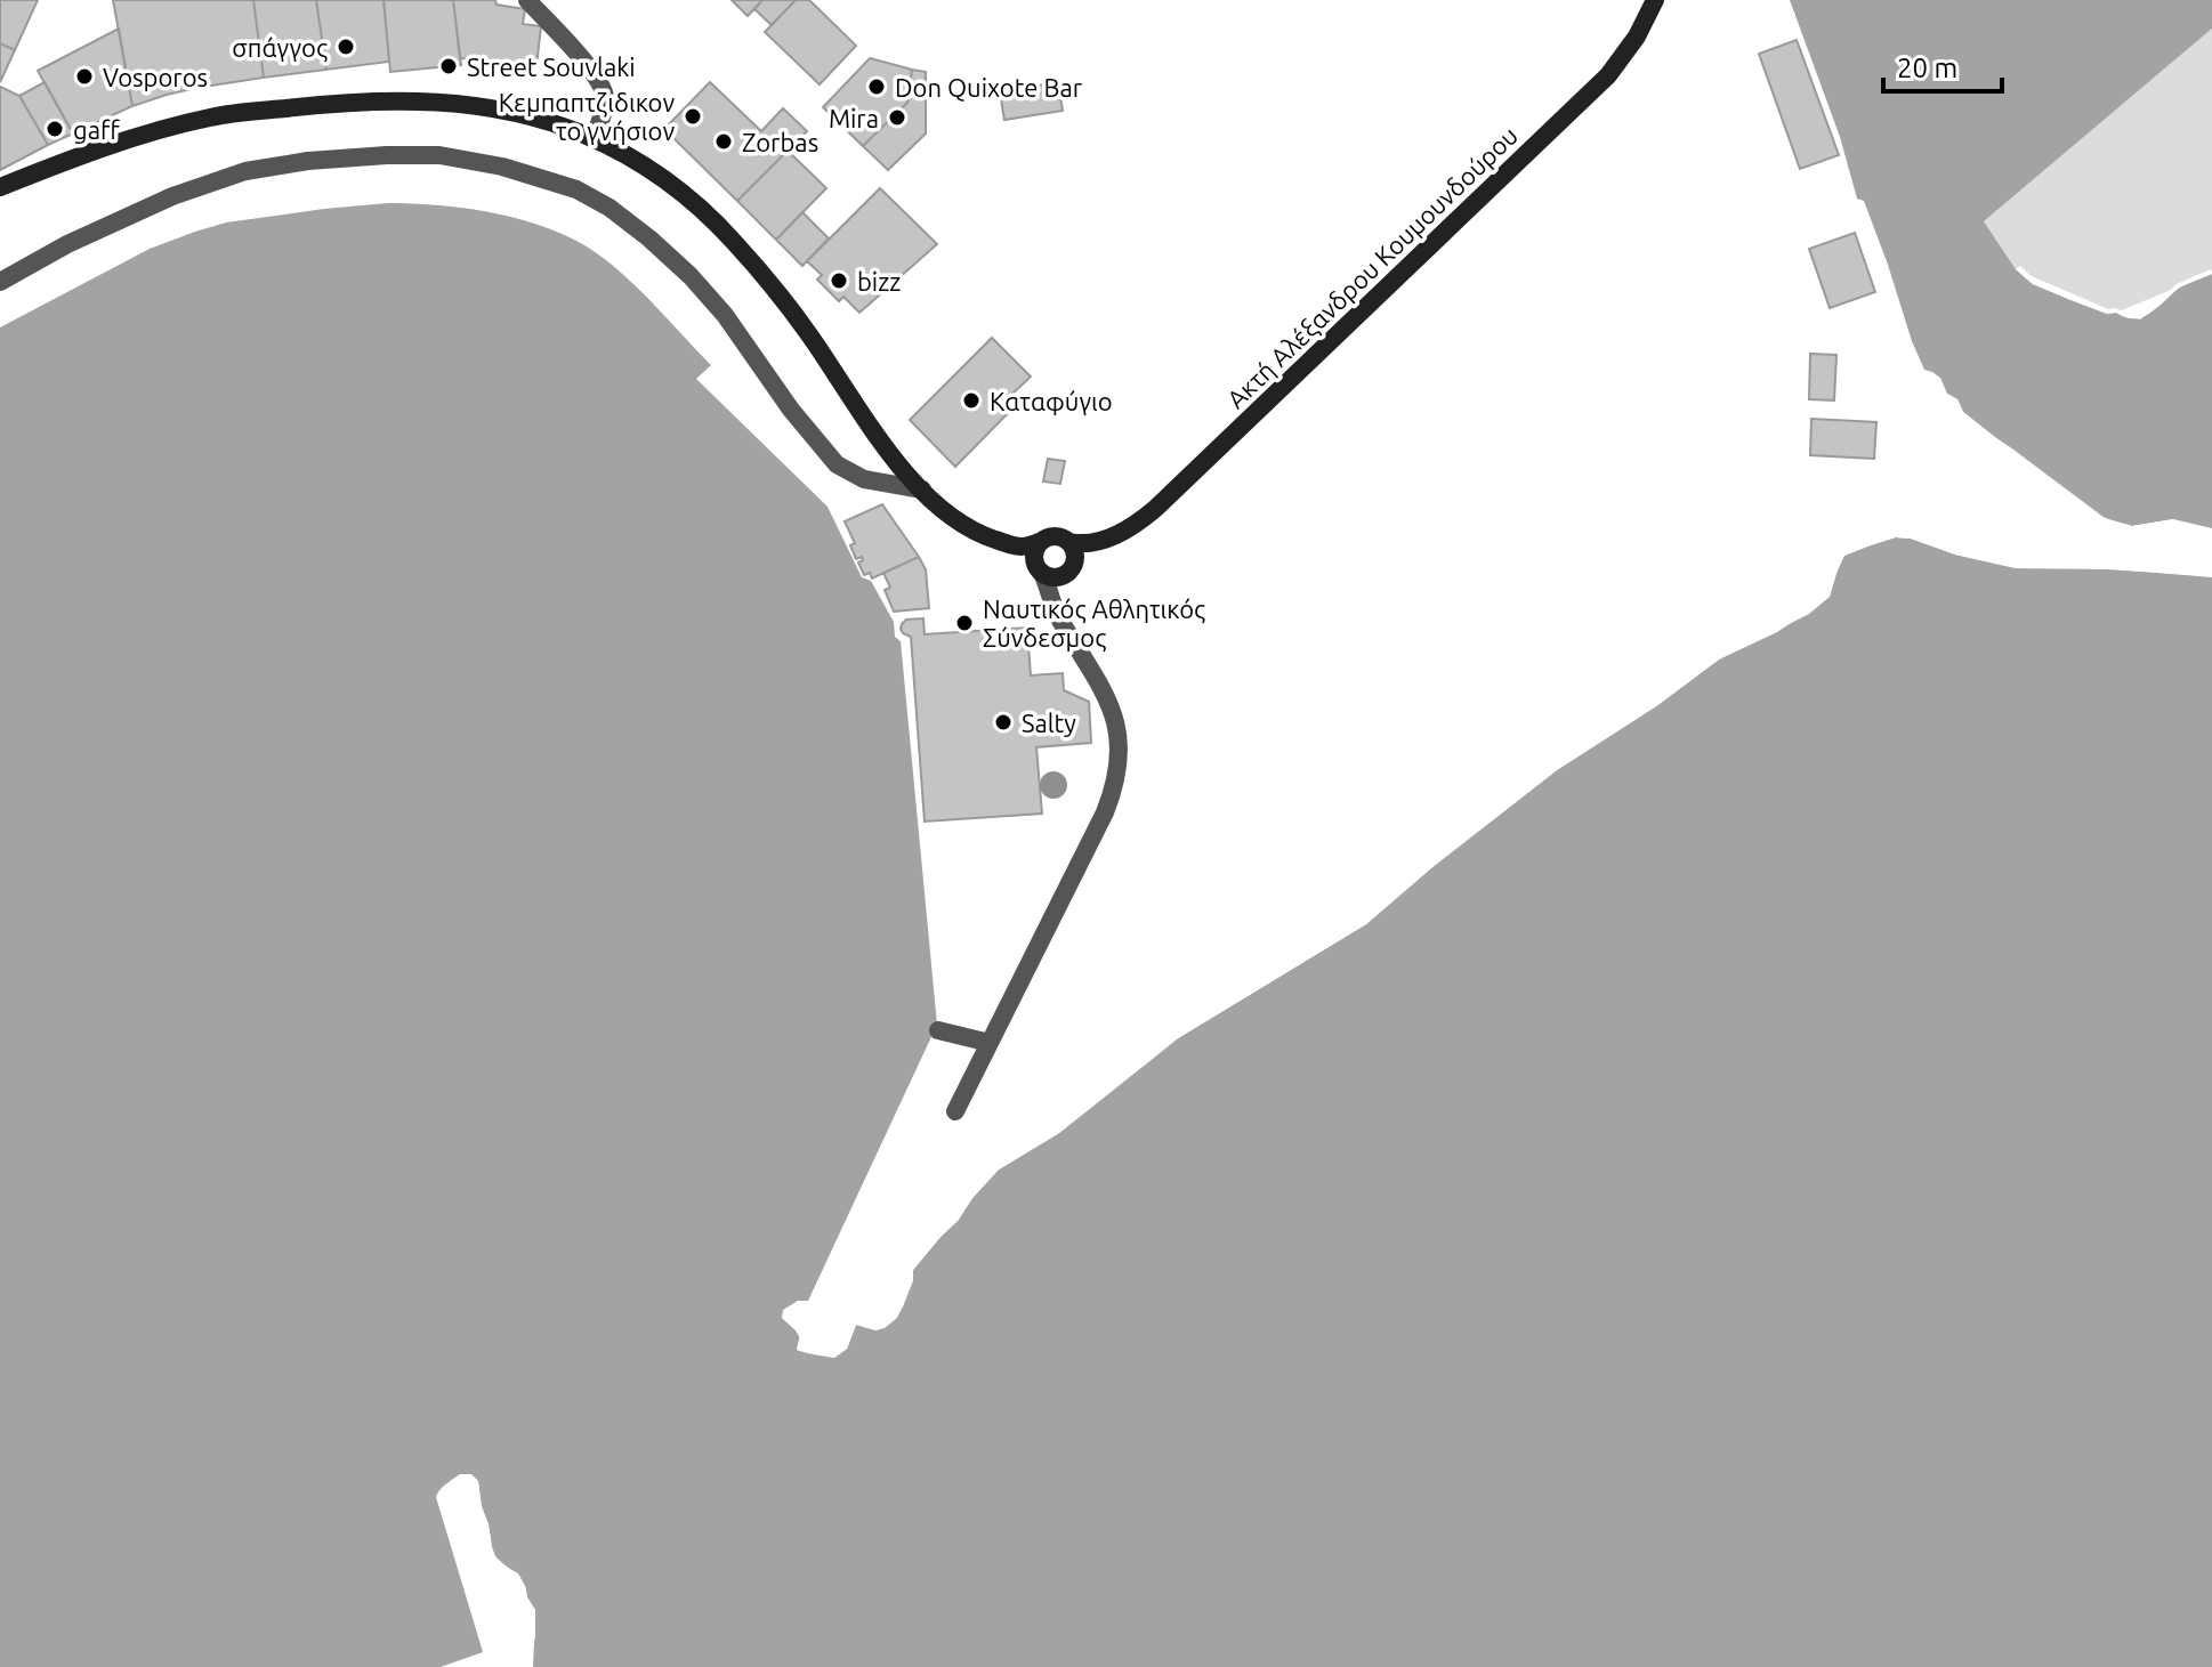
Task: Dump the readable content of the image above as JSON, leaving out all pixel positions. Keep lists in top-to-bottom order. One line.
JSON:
{"streets":{"street":["Ακτή Αλέξανδρου Κουμουνδούρου"]},"places":["σπάγγος","Street Souvlaki","Vosporos","Don Quixote Bar","Κεμπαπτζιδικον το γνήσιον","Mira","gaff","Zorbas","bizz","Καταφύγιο","Ναυτικός Αθλητικός Σύνδεσμος","Salty"],"scale_bar":"20 m"}
